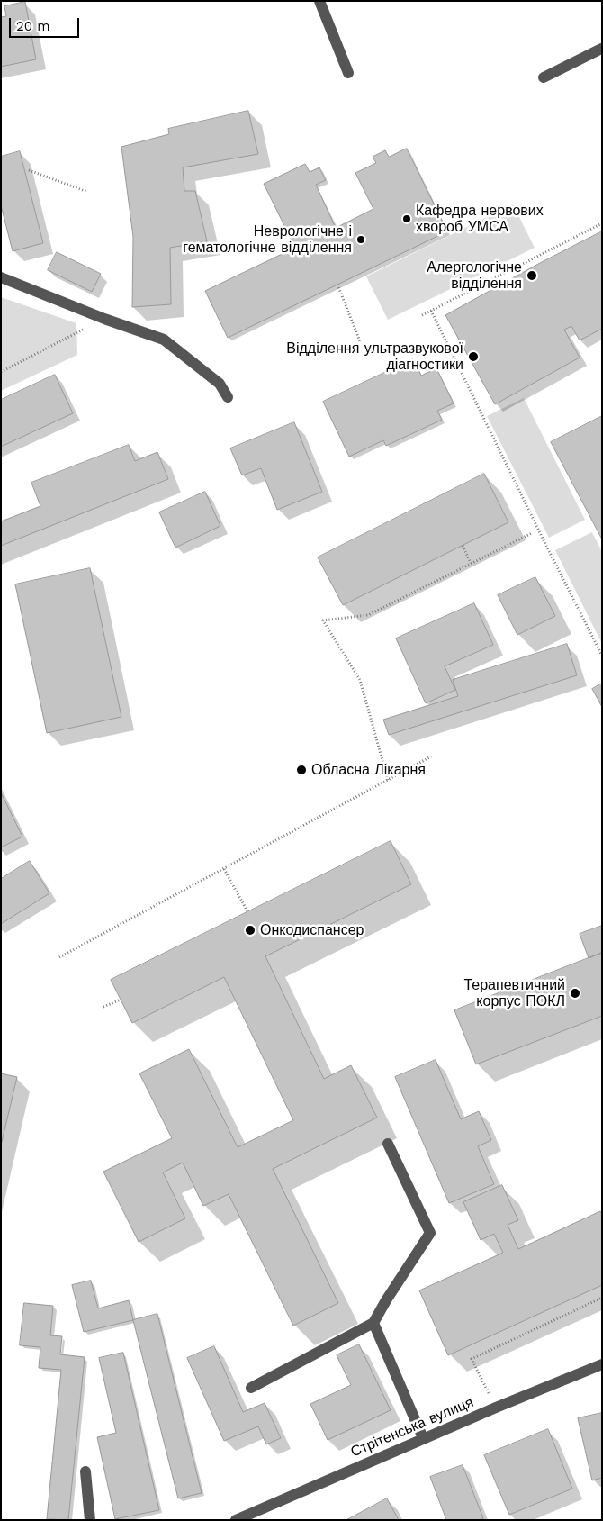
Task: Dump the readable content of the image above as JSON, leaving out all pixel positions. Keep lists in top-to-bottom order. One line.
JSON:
{"streets":{"street":["Стрітенська вулиця"]},"places":["Кафедра нервових хвороб УМСА","Неврологічне і гематологічне відділення","Алергологічне відділення","Відділення ультразвукової діагностики","Обласна Лікарня","Онкодиспансер","Терапевтичний корпус ПОКЛ"],"scale_bar":"20 m"}
